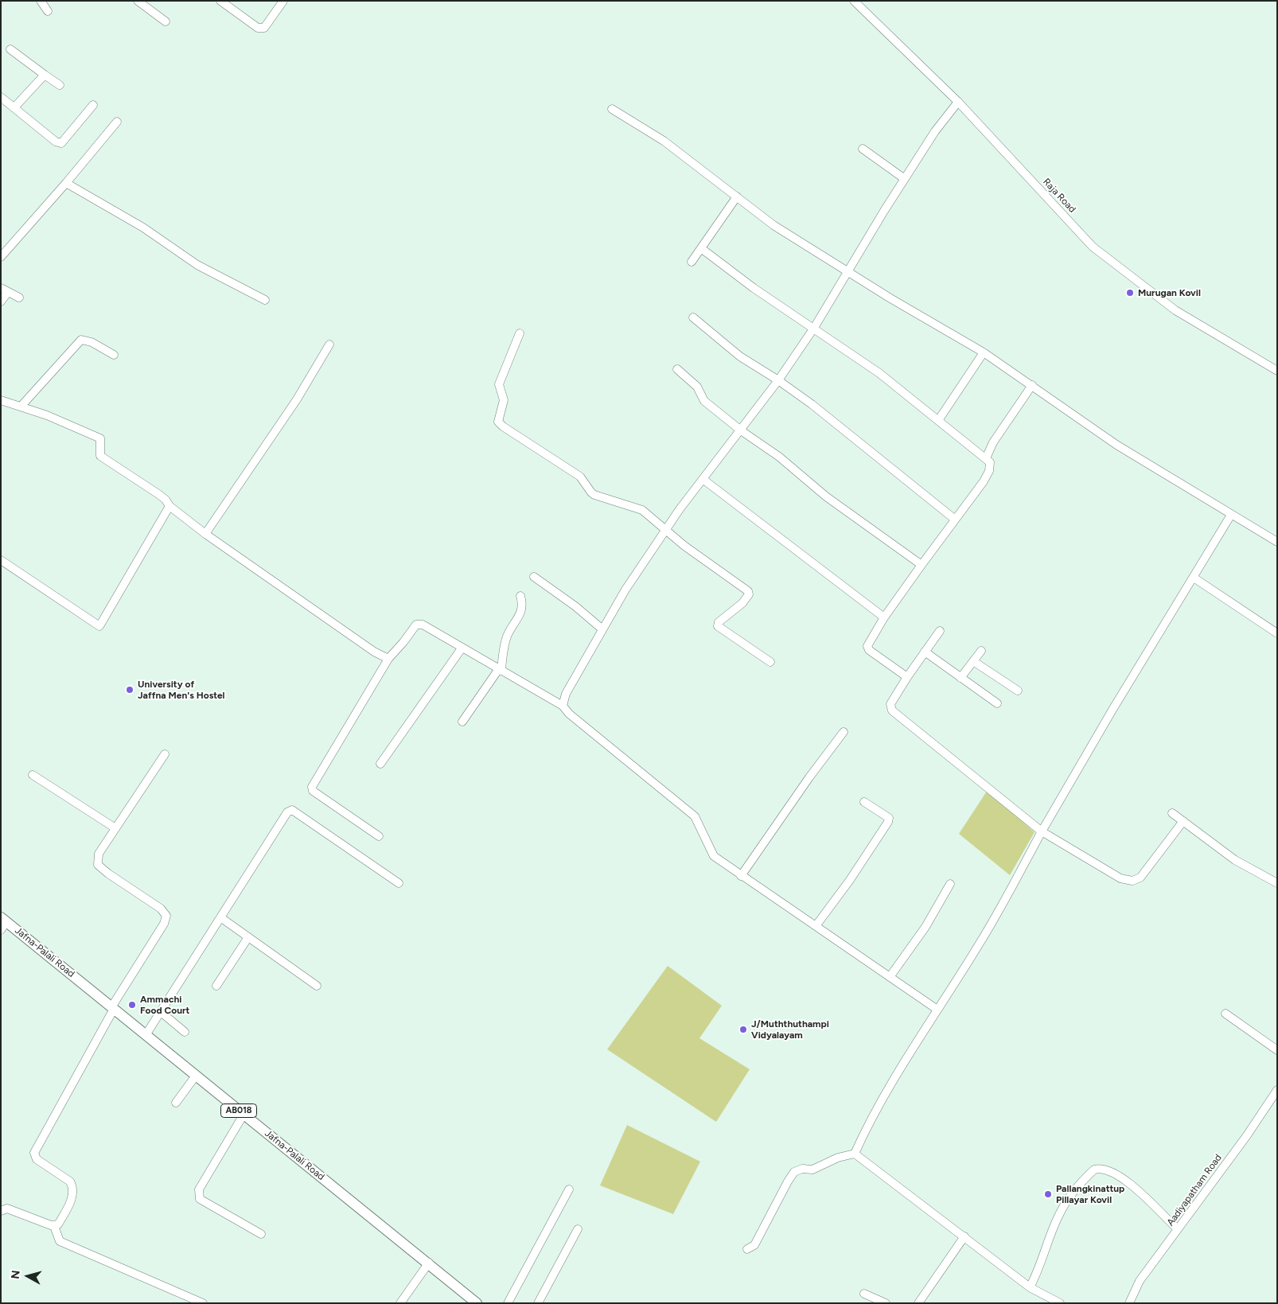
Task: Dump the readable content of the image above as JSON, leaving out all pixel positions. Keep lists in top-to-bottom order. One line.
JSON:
{"streets":{"main road":["Jafna-Palali Road","AB018"],"street":["Raja Road","Aadiyapatham Road"]},"places":["Murugan Kovil","University of Jaffna Men's Hostel","Ammachi Food Court","J/Muththuthampi Vidyalayam","Pallangkinattup Pillayar Kovil"],"north":"left"}
